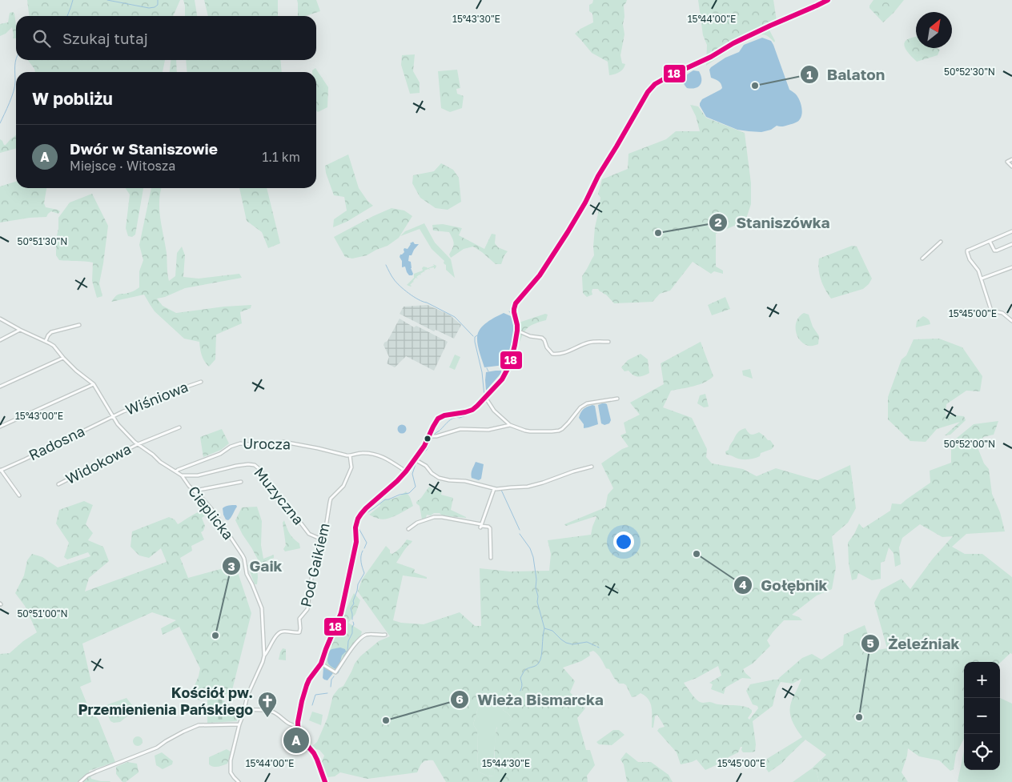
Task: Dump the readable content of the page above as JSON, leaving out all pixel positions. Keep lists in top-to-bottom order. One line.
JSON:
{"streets":{"street":["Wiśniowa","Radosna","Urocza","Widokowa","Muzyczna","Cieplicka","Pod Gaikiem"]},"crossings":[["Wiśniowa","Radosna"],["Wiśniowa","Cieplicka"],["Radosna","Cieplicka"],["Urocza","Cieplicka"],["Urocza","Pod Gaikiem"],["Widokowa","Cieplicka"],["Muzyczna","Cieplicka"],["Muzyczna","Pod Gaikiem"],["Cieplicka","Pod Gaikiem"]],"places":{"other":["Balaton","Staniszówka","Gołębnik","Gaik","Żeleźniak","Wieża Bismarcka"],"church":["Kościół pw. Przemienienia Pańskiego"]},"lines":["transit line 18"],"north":"top right","page":{"search":"Szukaj tutaj","heading":"W pobliżu","list":[{"mark":"A","name":"Dwór w Staniszowie","note":"Miejsce · Witosza","value":"1.1 km"}],"map_buttons":["+","−"],"pins":"A"},"coordinates":["15°44'00\"E","15°43'30\"E","50°52'30\"N","50°51'30\"N","15°45'00\"E","15°43'00\"E","50°52'00\"N","50°51'00\"N","15°44'30\"E"]}
